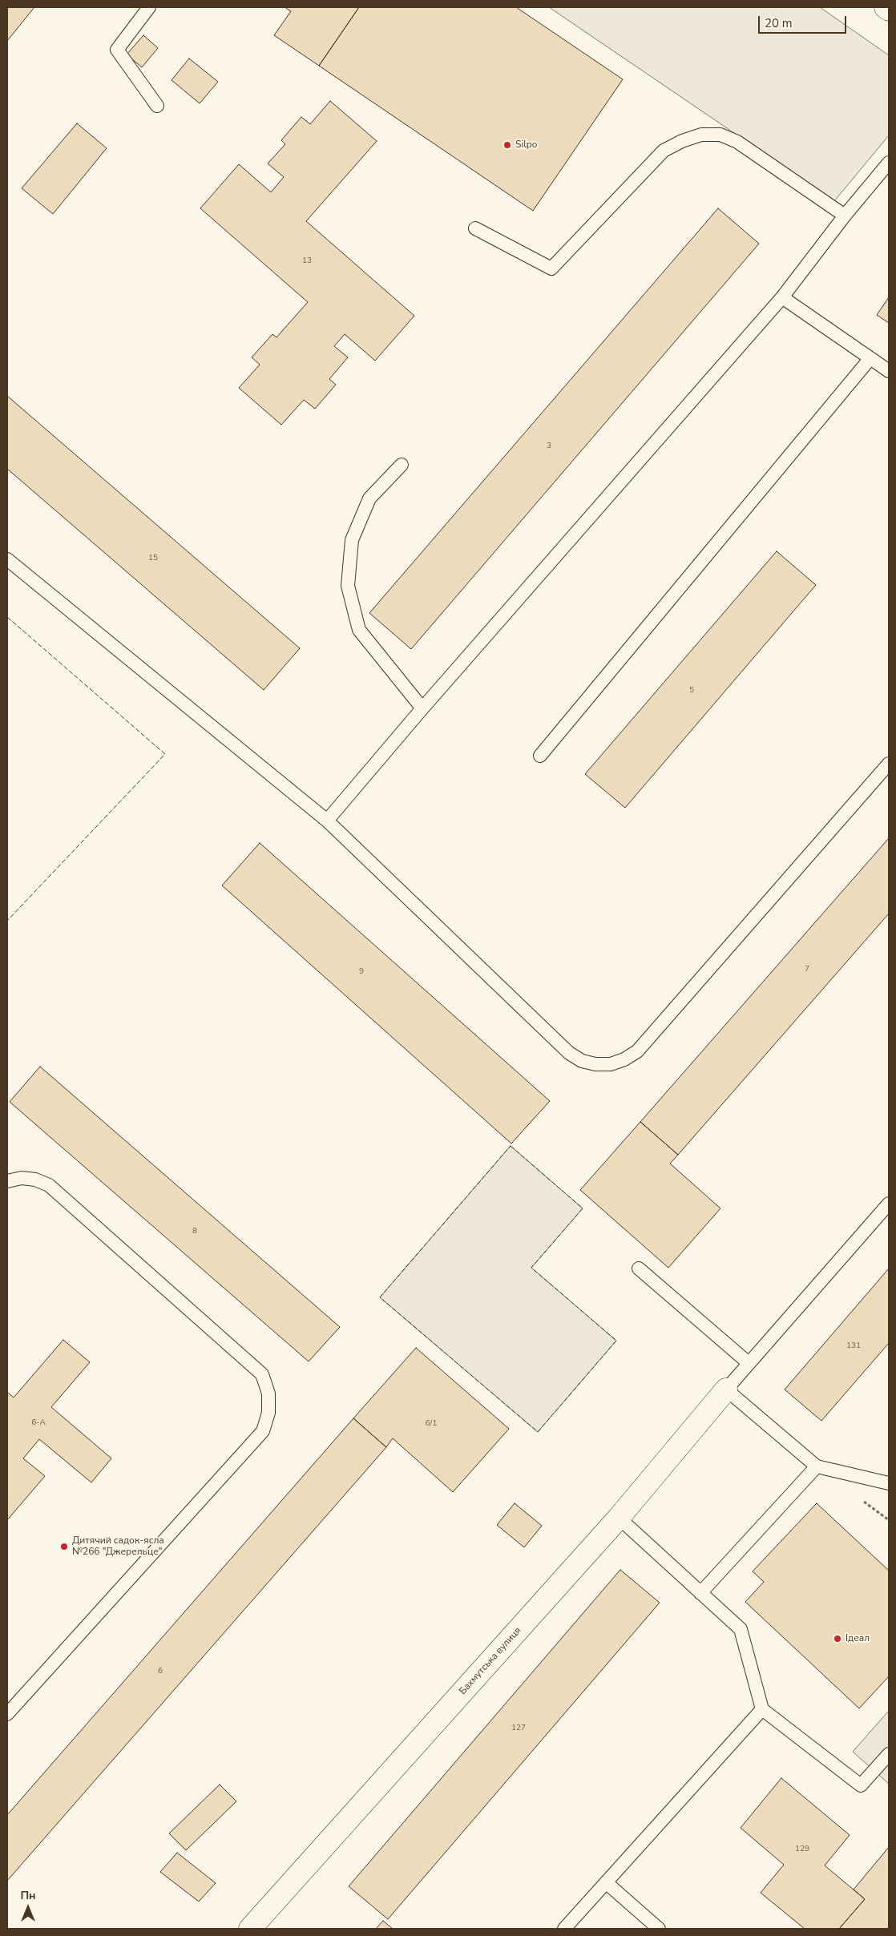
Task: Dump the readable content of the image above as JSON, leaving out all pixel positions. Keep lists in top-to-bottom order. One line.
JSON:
{"streets":{"street":["Бахмутська вулиця"]},"places":["Silpo","Дитячий садок-ясла №266 \"Джерельце\"","Ідеал"],"house_numbers":["13","3","15","5","7","9","8","131","6-А","6/1","6","127","129"],"scale_bar":"20 m","north":"top"}
